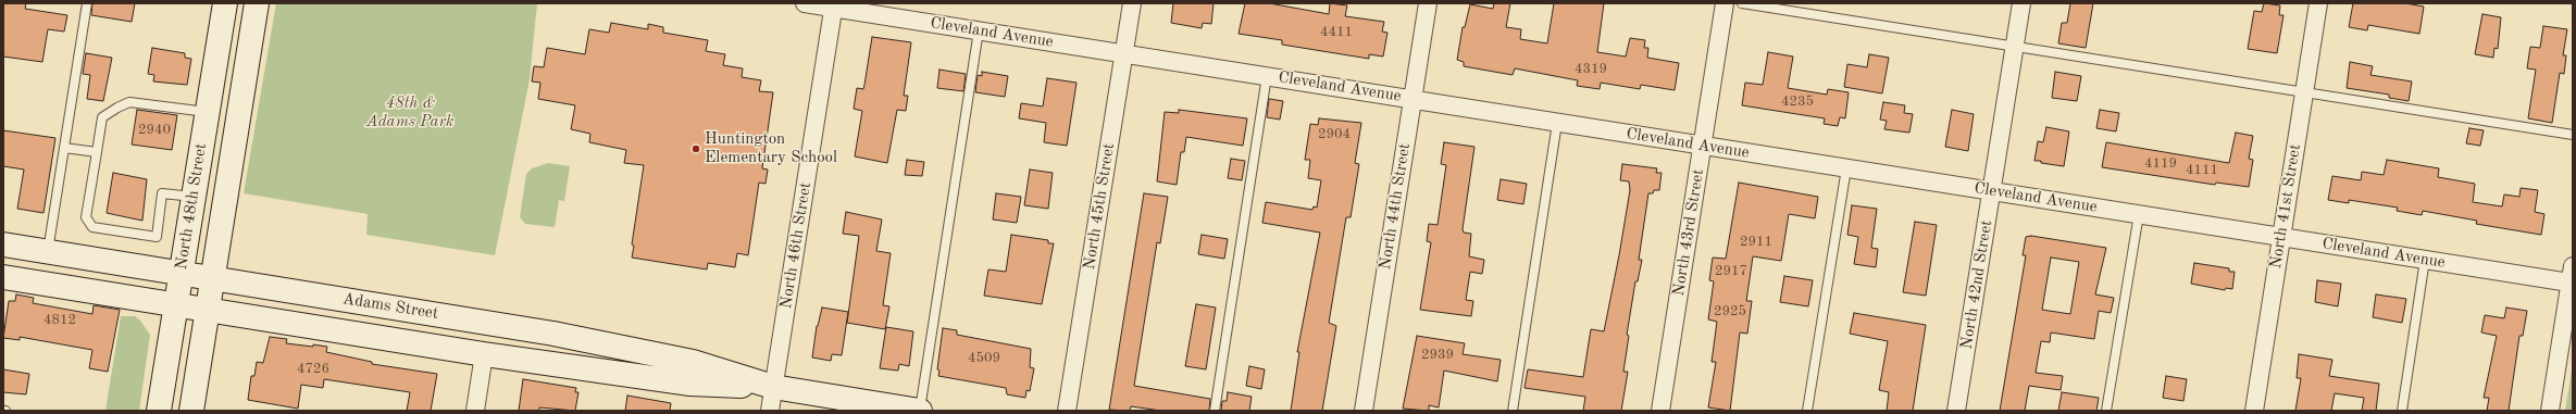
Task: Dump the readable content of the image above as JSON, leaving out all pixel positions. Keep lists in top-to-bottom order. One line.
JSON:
{"streets":{"main road":["North 48th Street","Adams Street"],"street":["Cleveland Avenue","North 45th Street","North 44th Street","North 41st Street","North 43rd Street","North 46th Street","North 42nd Street"]},"crossings":[["Cleveland Avenue","North 45th Street"],["Cleveland Avenue","North 44th Street"],["Cleveland Avenue","North 41st Street"],["Cleveland Avenue","North 43rd Street"],["Cleveland Avenue","North 46th Street"],["Cleveland Avenue","North 42nd Street"],["North 48th Street","Adams Street"],["North 46th Street","Adams Street"]],"parks":["48th & Adams Park"],"places":["Huntington Elementary School"],"house_numbers":["4411","4319","4235","2940","2904","4119","4111","2911","2917","2925","4812","2939","4509","4726"]}
